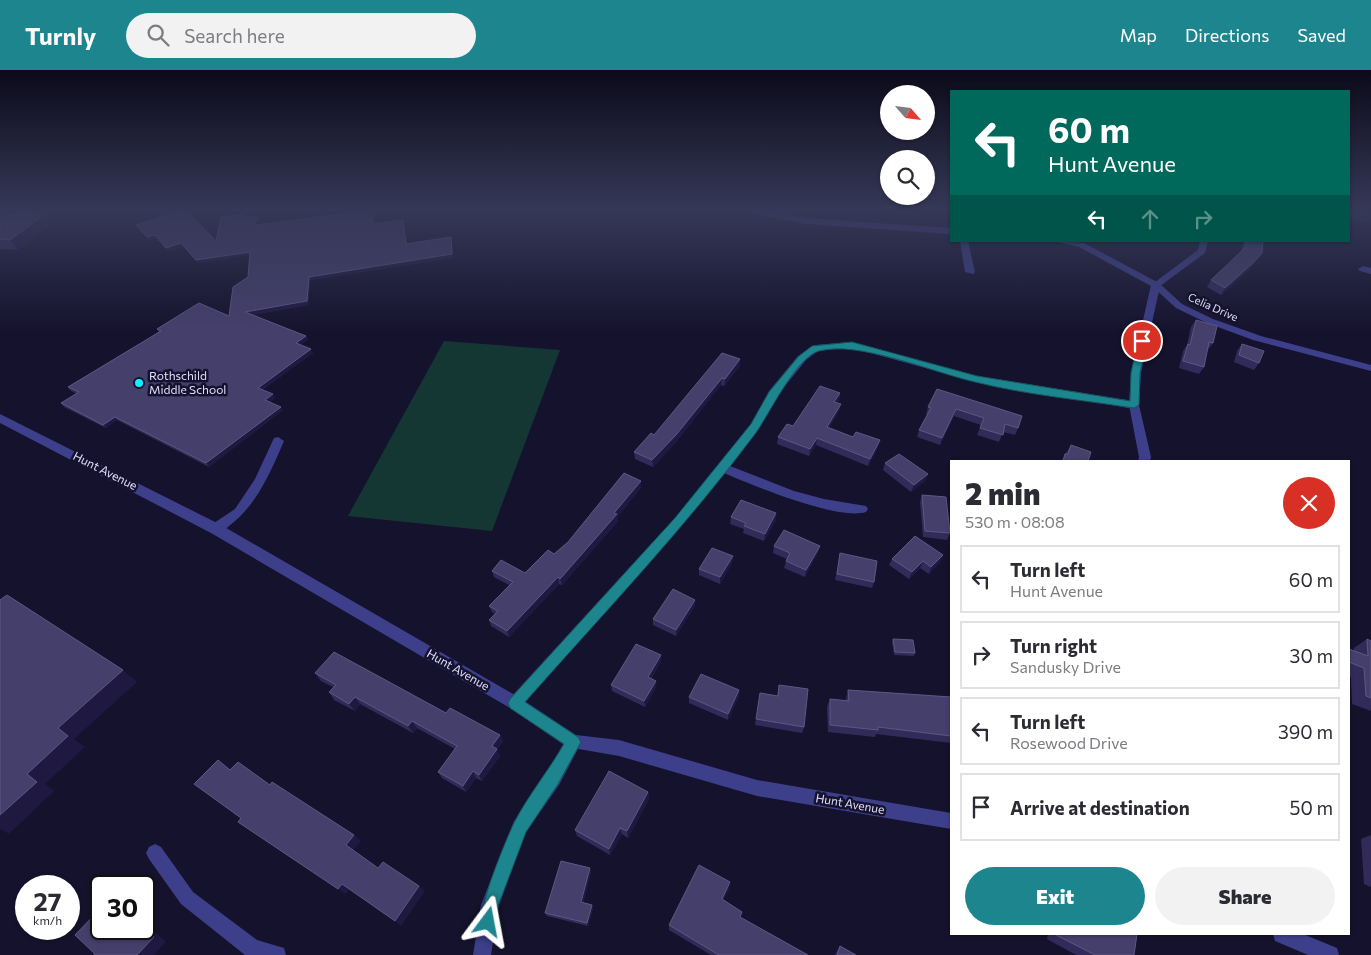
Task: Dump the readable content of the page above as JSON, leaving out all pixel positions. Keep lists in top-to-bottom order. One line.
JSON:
{"streets":{"street":["Celia Drive","Hunt Avenue"]},"places":["Rothschild Middle School"],"north":"bottom right","page":{"header":"Turnly","search":"Search here","nav":["Map","Directions","Saved"],"turn":["60 m","Hunt Avenue"],"heading":["2 min","530 m · 08:08"],"list":[{"name":"Turn left","note":"Hunt Avenue","value":"60 m"},{"name":"Turn right","note":"Sandusky Drive","value":"30 m"},{"name":"Turn left","note":"Rosewood Drive","value":"390 m"},{"name":"Arrive at destination","value":"50 m"}],"buttons":["Exit","Share"],"speed":"27 km/h","limit":"30"}}
